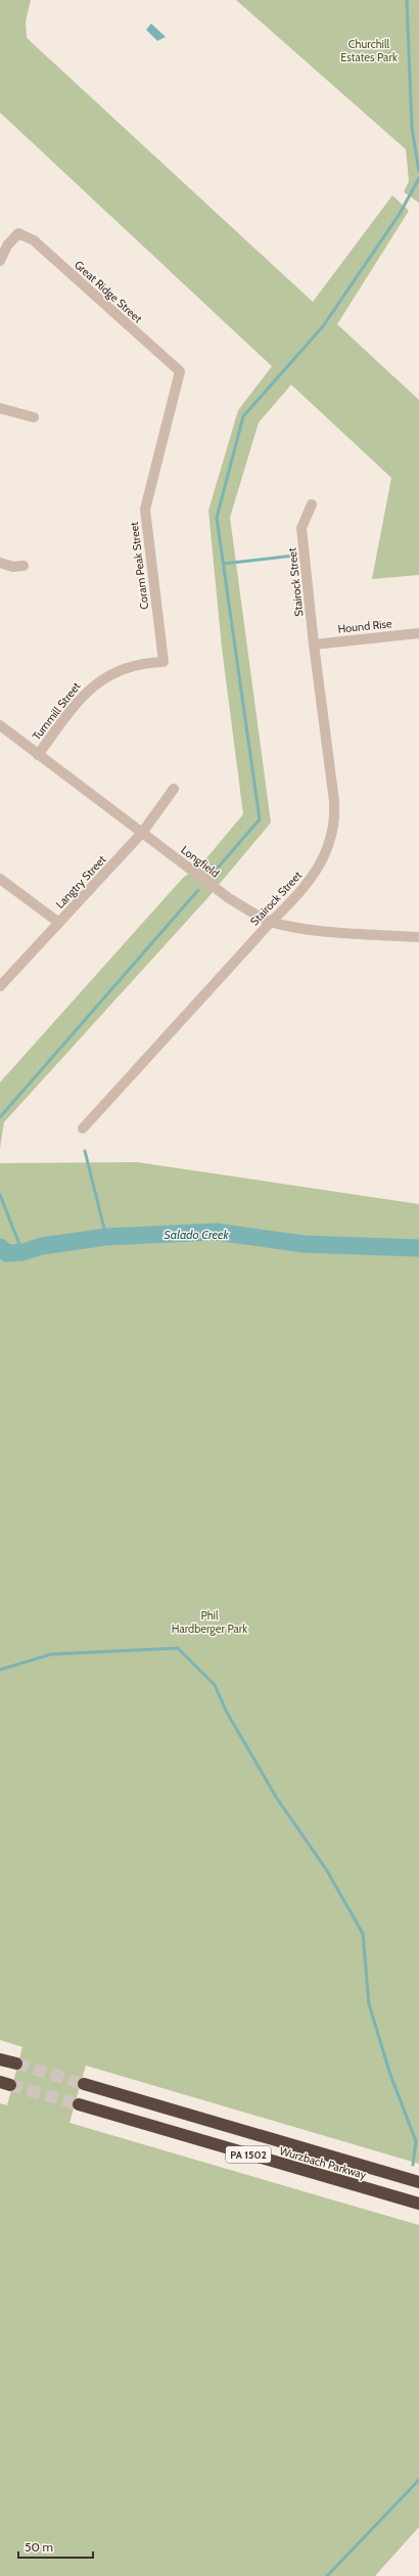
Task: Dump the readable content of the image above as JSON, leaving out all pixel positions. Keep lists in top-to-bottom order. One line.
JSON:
{"streets":{"highway":["PA 1502","Wurzbach Parkway"],"street":["Great Ridge Street","Coram Peak Street","Stairock Street","Hound Rise","Turnmill Street","Longfield","Langtry Street"]},"crossings":[["Great Ridge Street","Coram Peak Street"],["Coram Peak Street","Turnmill Street"],["Stairock Street","Hound Rise"],["Stairock Street","Longfield"],["Turnmill Street","Longfield"],["Longfield","Langtry Street"]],"water":["Salado Creek"],"parks":["Churchill Estates Park","Phil Hardberger Park"],"scale_bar":"50 m"}
